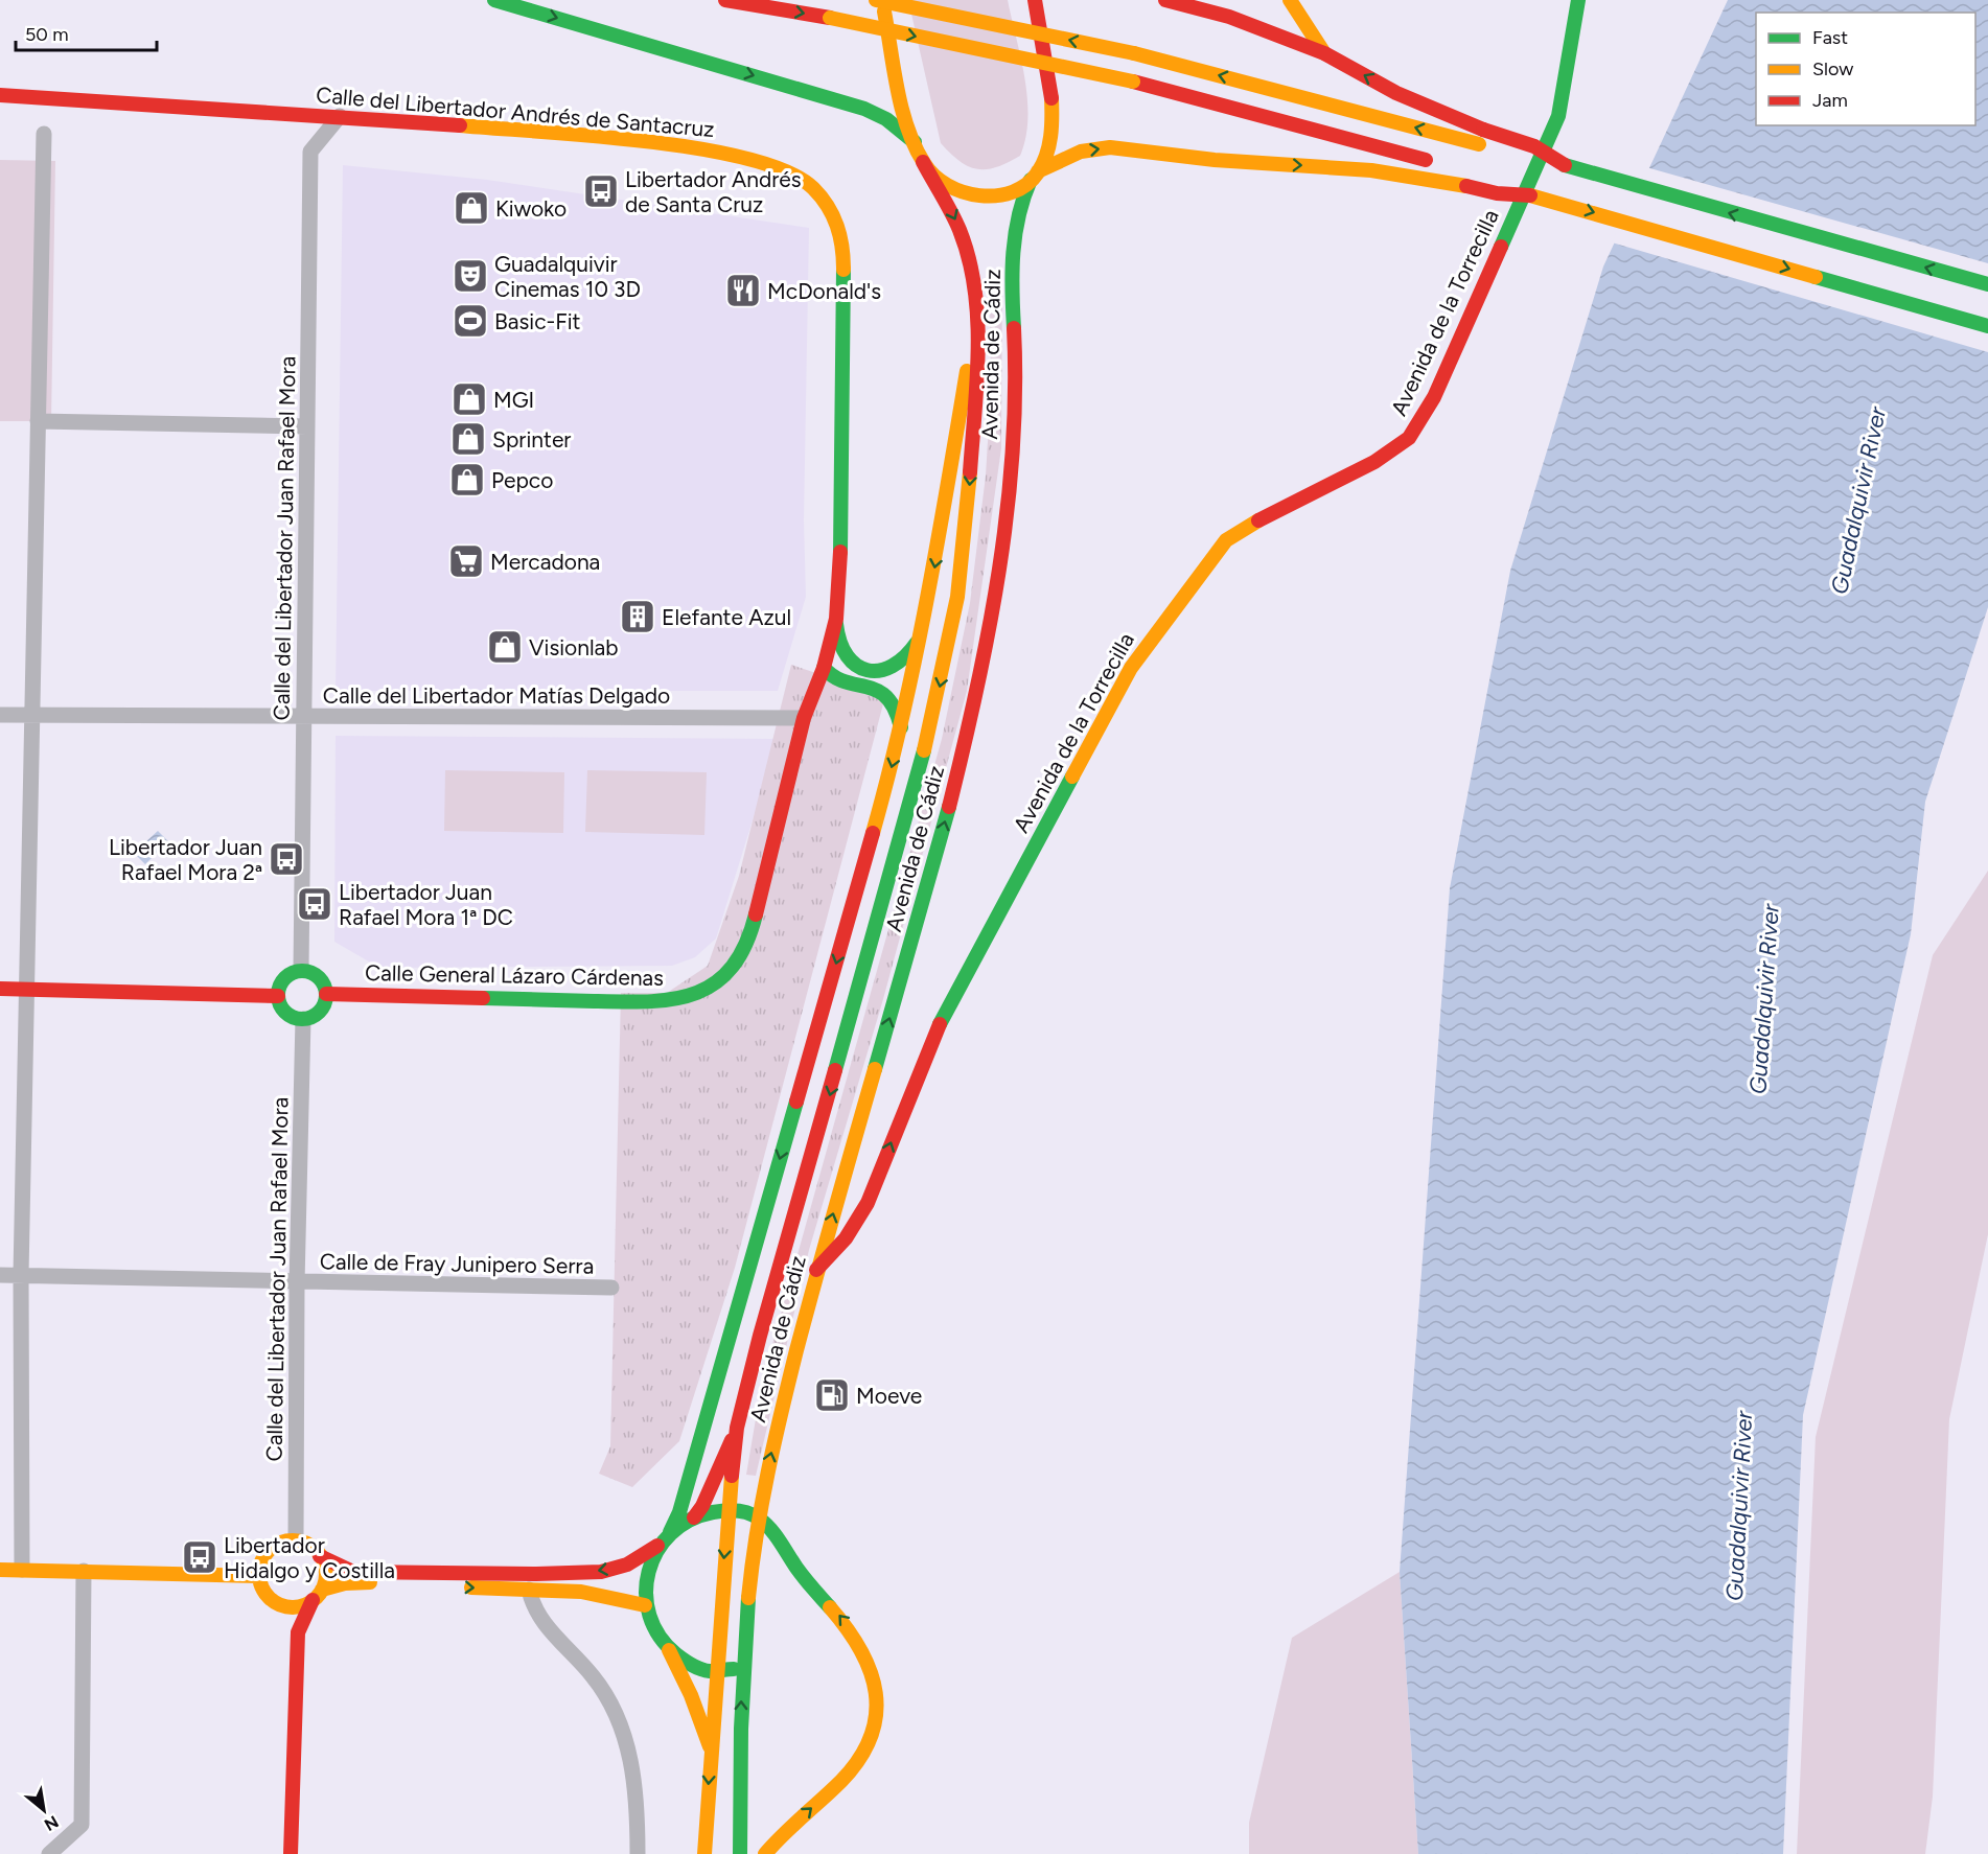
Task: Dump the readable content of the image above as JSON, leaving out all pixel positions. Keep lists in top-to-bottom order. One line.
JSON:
{"streets":{"main road":["Calle del Libertador Andrés de Santacruz","Avenida de la Torrecilla","Avenida de Cádiz","Calle General Lázaro Cárdenas"],"street":["Calle del Libertador Juan Rafael Mora","Calle del Libertador Matías Delgado","Calle de Fray Junipero Serra"]},"crossings":[["Calle del Libertador Andrés de Santacruz","Calle del Libertador Juan Rafael Mora"],["Calle del Libertador Andrés de Santacruz","Calle del Libertador Matías Delgado"],["Calle del Libertador Andrés de Santacruz","Calle General Lázaro Cárdenas"],["Avenida de la Torrecilla","Avenida de Cádiz"],["Calle del Libertador Juan Rafael Mora","Calle del Libertador Matías Delgado"],["Calle del Libertador Juan Rafael Mora","Calle General Lázaro Cárdenas"],["Calle del Libertador Juan Rafael Mora","Calle de Fray Junipero Serra"]],"one_way":["Avenida de la Torrecilla"],"water":["Guadalquivir River"],"places":{"bus stop":["Libertador Andrés de Santa Cruz","Libertador Juan Rafael Mora 2ª","Libertador Juan Rafael Mora 1ª DC","Libertador Hidalgo y Costilla"],"shop":["Kiwoko","MGI","Sprinter","Pepco","Visionlab"],"theatre":["Guadalquivir Cinemas 10 3D"],"restaurant":["McDonald's"],"sports":["Basic-Fit"],"supermarket":["Mercadona"],"building":["Elefante Azul"],"fuel station":["Moeve"]},"legend":["Fast","Slow","Jam"],"scale_bar":"50 m","north":"bottom right"}
